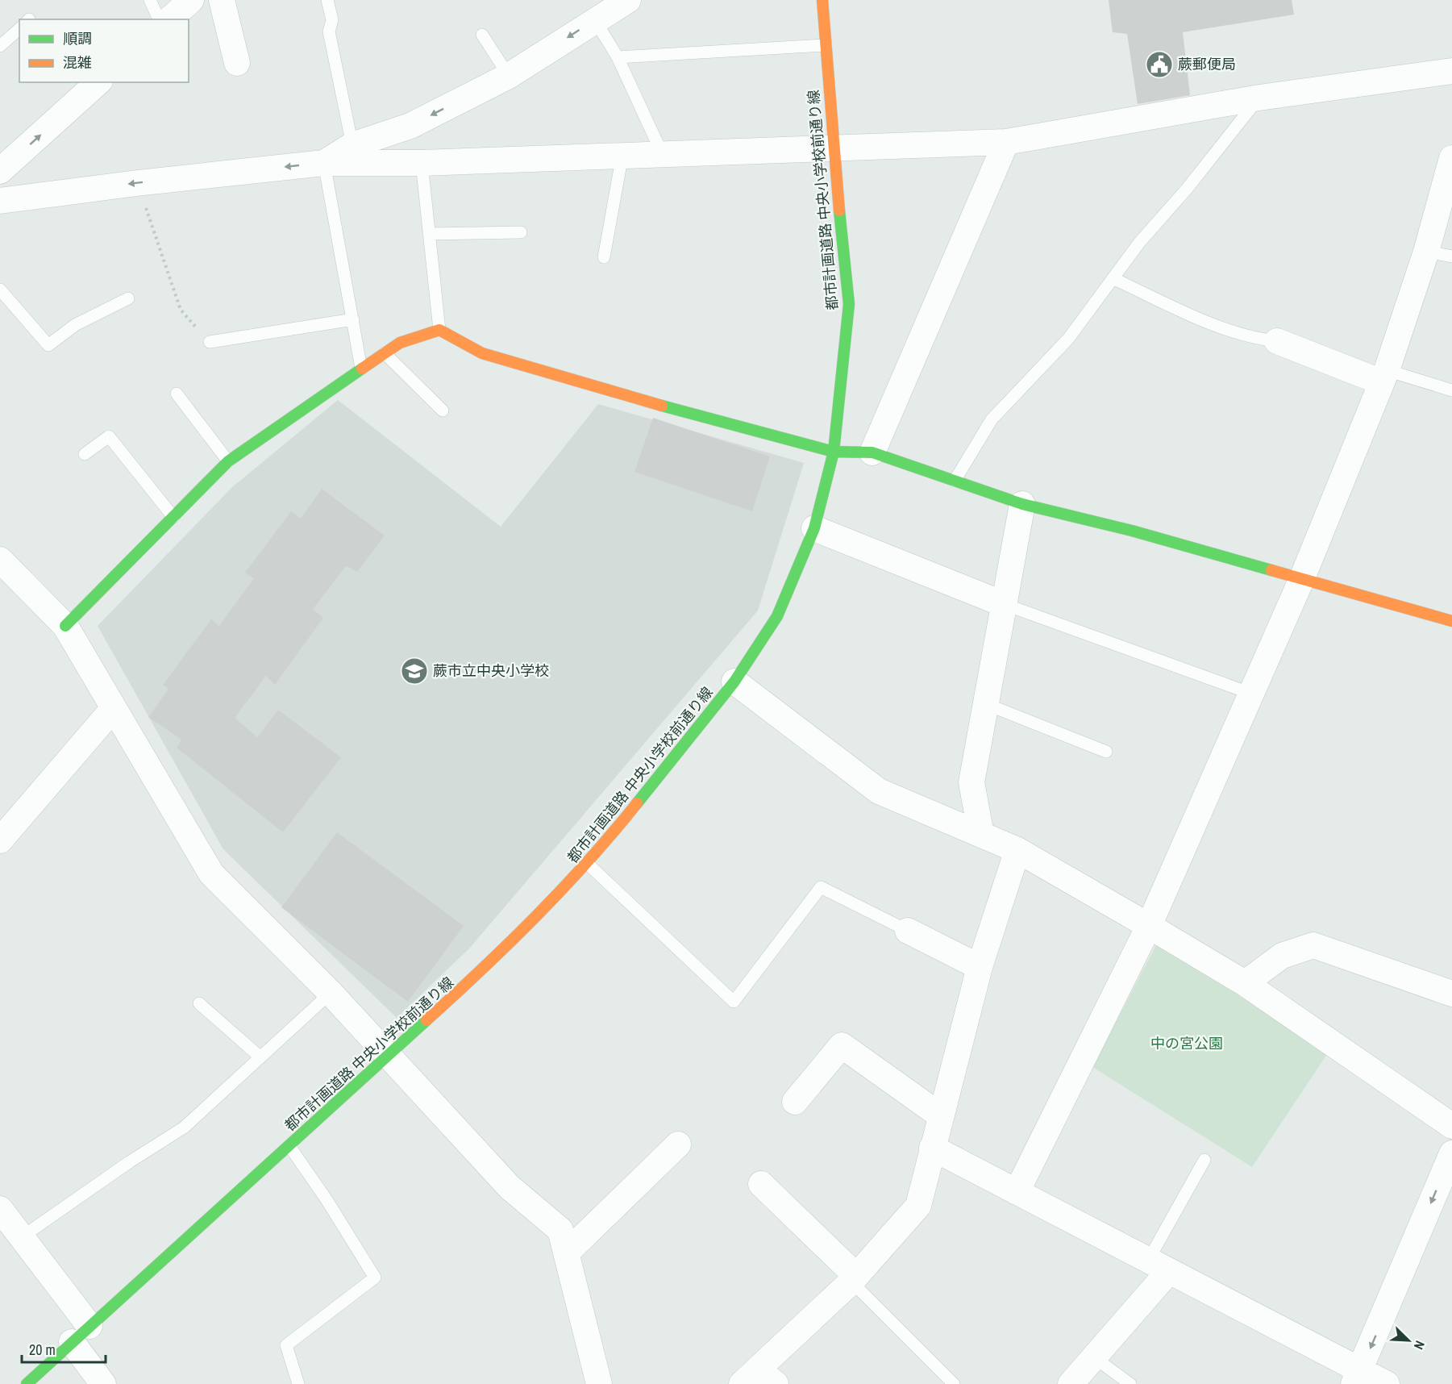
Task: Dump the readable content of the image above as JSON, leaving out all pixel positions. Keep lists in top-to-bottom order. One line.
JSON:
{"streets":{"street":["都市計画道路 中央小学校前通り線"]},"parks":["中の宮公園"],"places":{"public building":["蕨郵便局"],"school or university":["蕨市立中央小学校"]},"legend":["順調","混雑"],"scale_bar":"20 m","north":"bottom right"}
